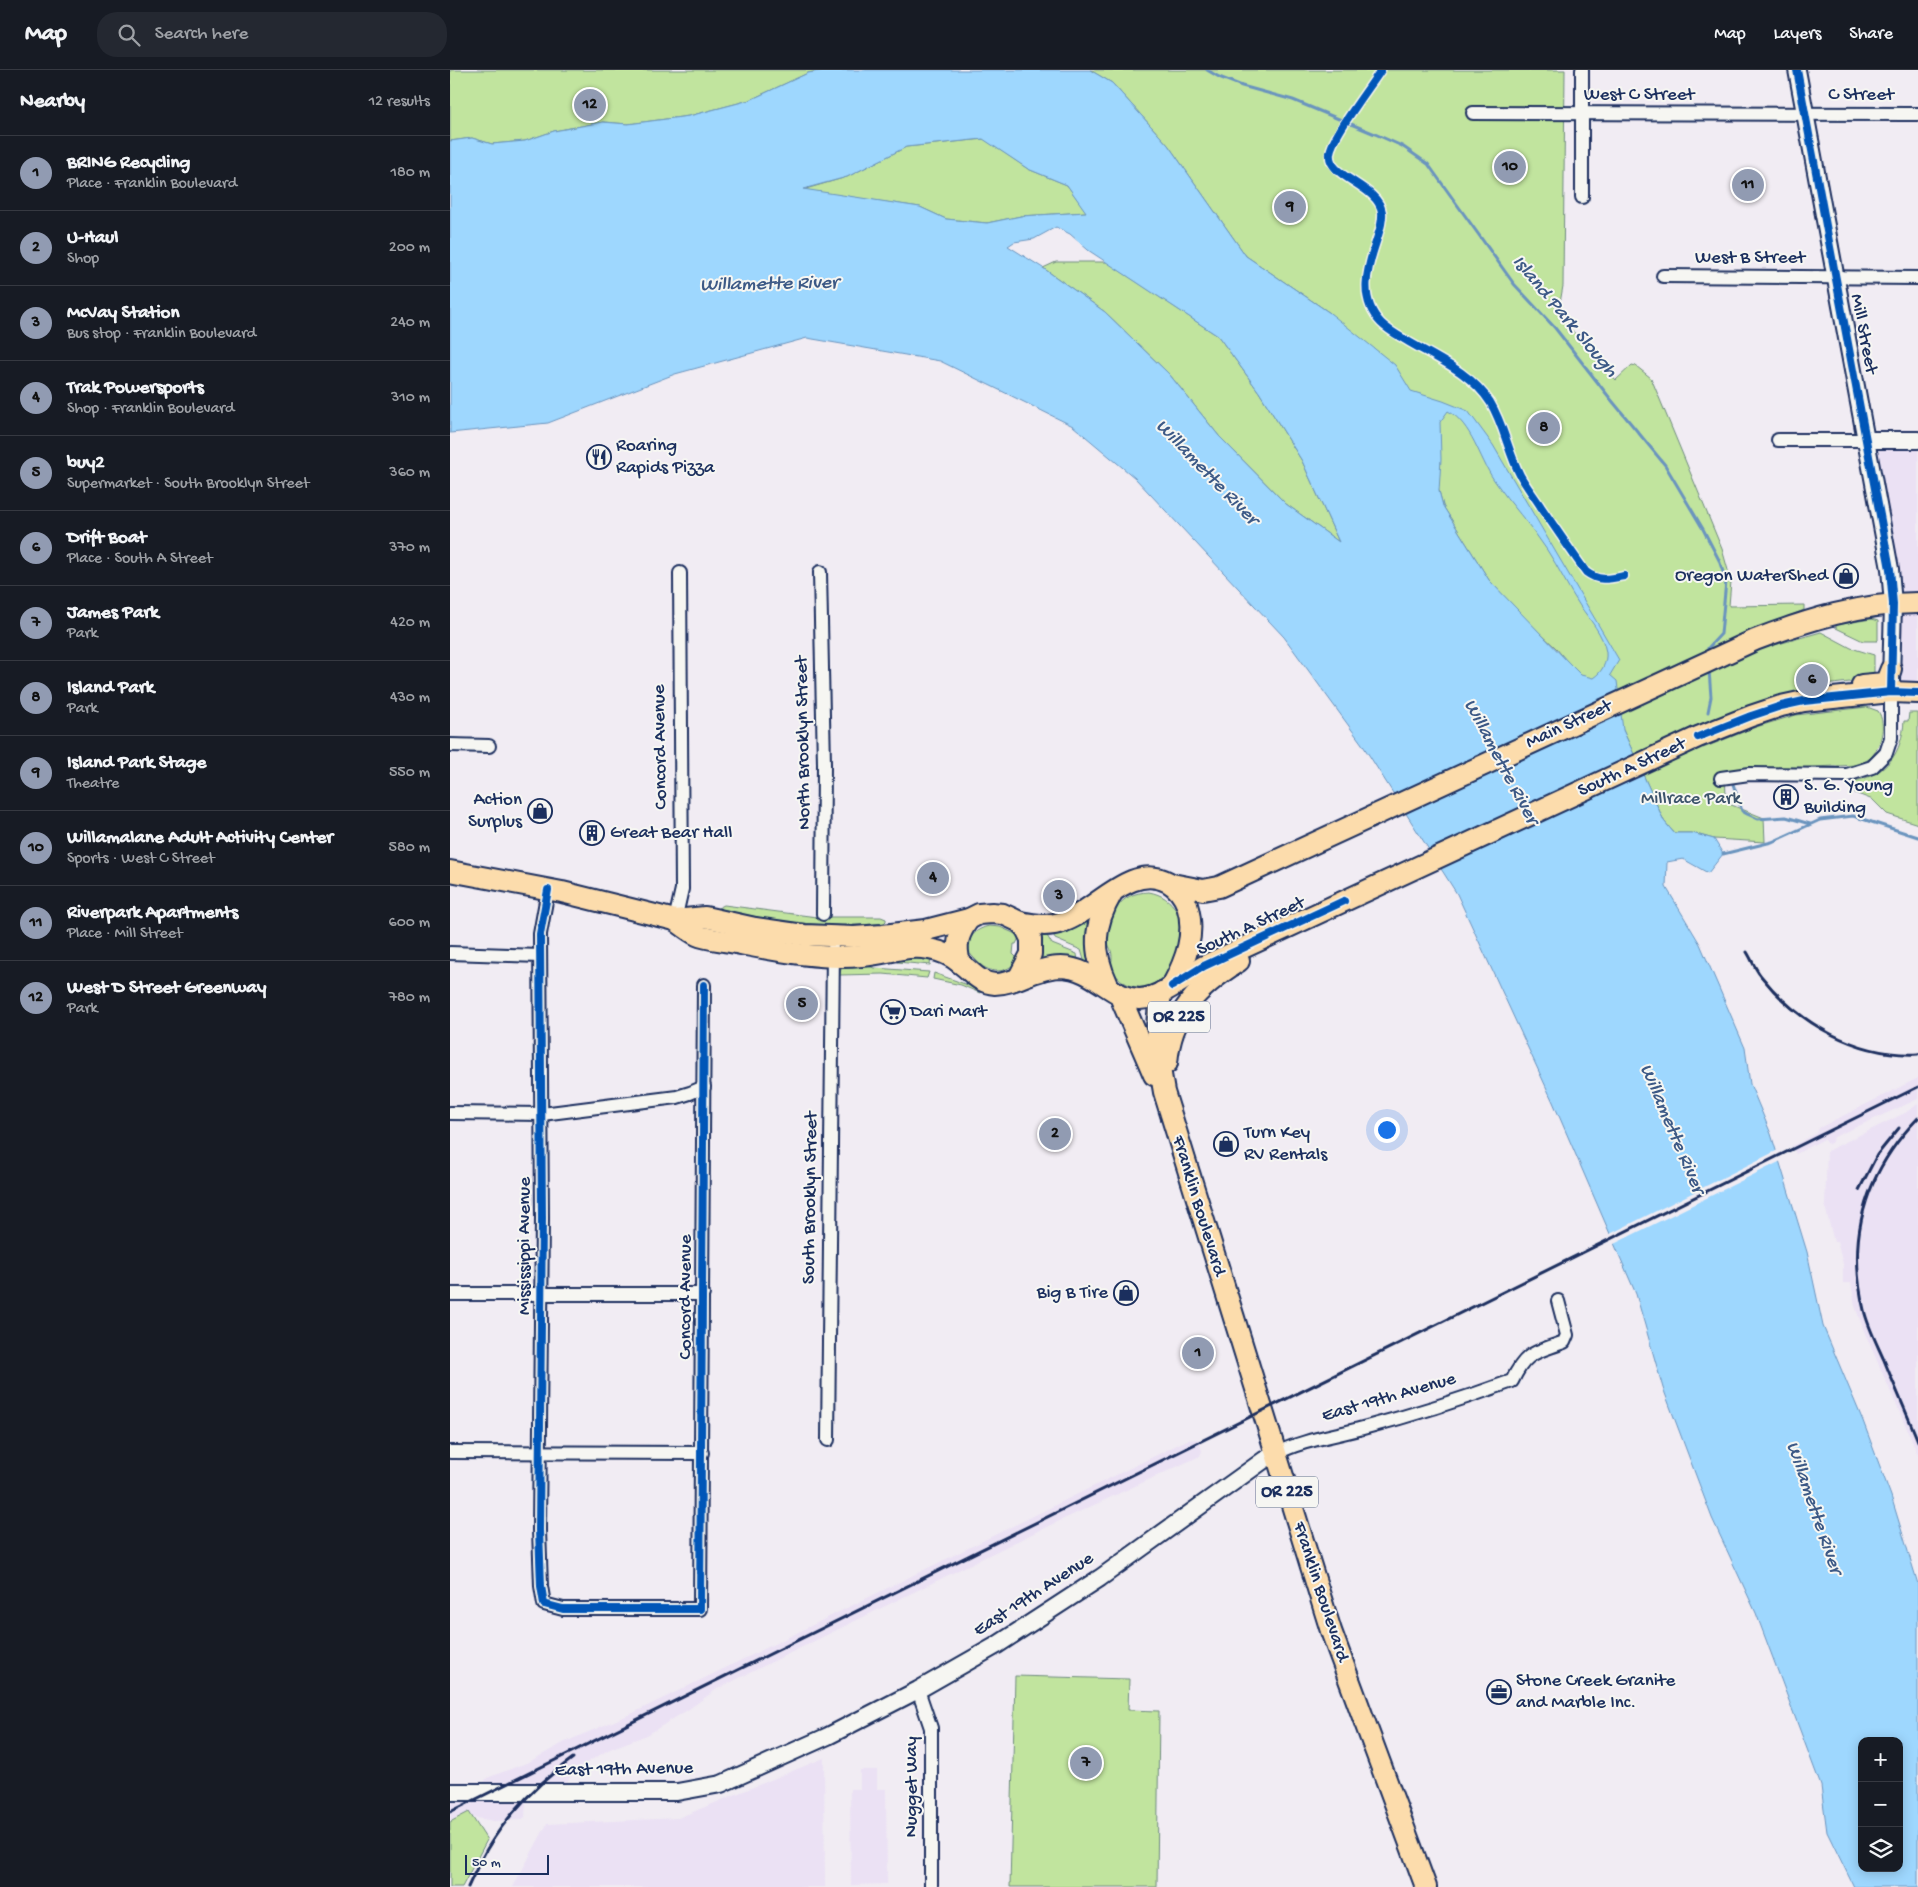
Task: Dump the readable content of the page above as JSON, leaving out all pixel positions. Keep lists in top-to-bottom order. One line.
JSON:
{"streets":{"main road":["Main Street","South A Street","OR 225","Franklin Boulevard"],"street":["West C Street","C Street","West B Street","Mill Street","North Brooklyn Street","Concord Avenue","South Brooklyn Street","Mississippi Avenue","East 19th Avenue","Nugget Way"]},"crossings":[["West C Street","C Street"],["West C Street","Mill Street"],["C Street","Mill Street"],["West B Street","Mill Street"],["Mill Street","Main Street"],["Mill Street","South A Street"],["Main Street","South A Street"],["Main Street","Franklin Boulevard"],["Concord Avenue","Mississippi Avenue"],["South A Street","OR 225"],["South A Street","Franklin Boulevard"],["OR 225","Franklin Boulevard"],["Franklin Boulevard","East 19th Avenue"],["East 19th Avenue","Nugget Way"]],"water":["Willamette River","Island Park Slough"],"parks":["Millrace Park"],"places":{"restaurant":["Roaring Rapids Pizza"],"shop":["Oregon WaterShed","Action Surplus","Turn Key RV Rentals","Big B Tire"],"building":["S. G. Young Building","Great Bear Hall"],"supermarket":["Dari Mart"],"office":["Stone Creek Granite and Marble Inc."]},"scale_bar":"50 m","page":{"header":"Map","search":"Search here","nav":["Map","Layers","Share"],"heading":["Nearby","12 results"],"pins":["12","10","11","9","8","6","4","3","5","2","1","7"],"list":[{"mark":"1","name":"BRING Recycling","note":"Place · Franklin Boulevard","value":"180 m"},{"mark":"2","name":"U-Haul","note":"Shop","value":"200 m"},{"mark":"3","name":"McVay Station","note":"Bus stop · Franklin Boulevard","value":"240 m"},{"mark":"4","name":"Trak Powersports","note":"Shop · Franklin Boulevard","value":"310 m"},{"mark":"5","name":"buy2","note":"Supermarket · South Brooklyn Street","value":"360 m"},{"mark":"6","name":"Drift Boat","note":"Place · South A Street","value":"370 m"},{"mark":"7","name":"James Park","note":"Park","value":"420 m"},{"mark":"8","name":"Island Park","note":"Park","value":"430 m"},{"mark":"9","name":"Island Park Stage","note":"Theatre","value":"550 m"},{"mark":"10","name":"Willamalane Adult Activity Center","note":"Sports · West C Street","value":"580 m"},{"mark":"11","name":"Riverpark Apartments","note":"Place · Mill Street","value":"600 m"},{"mark":"12","name":"West D Street Greenway","note":"Park","value":"780 m"}],"map_buttons":["+","−"],"scale":"50 m"}}
